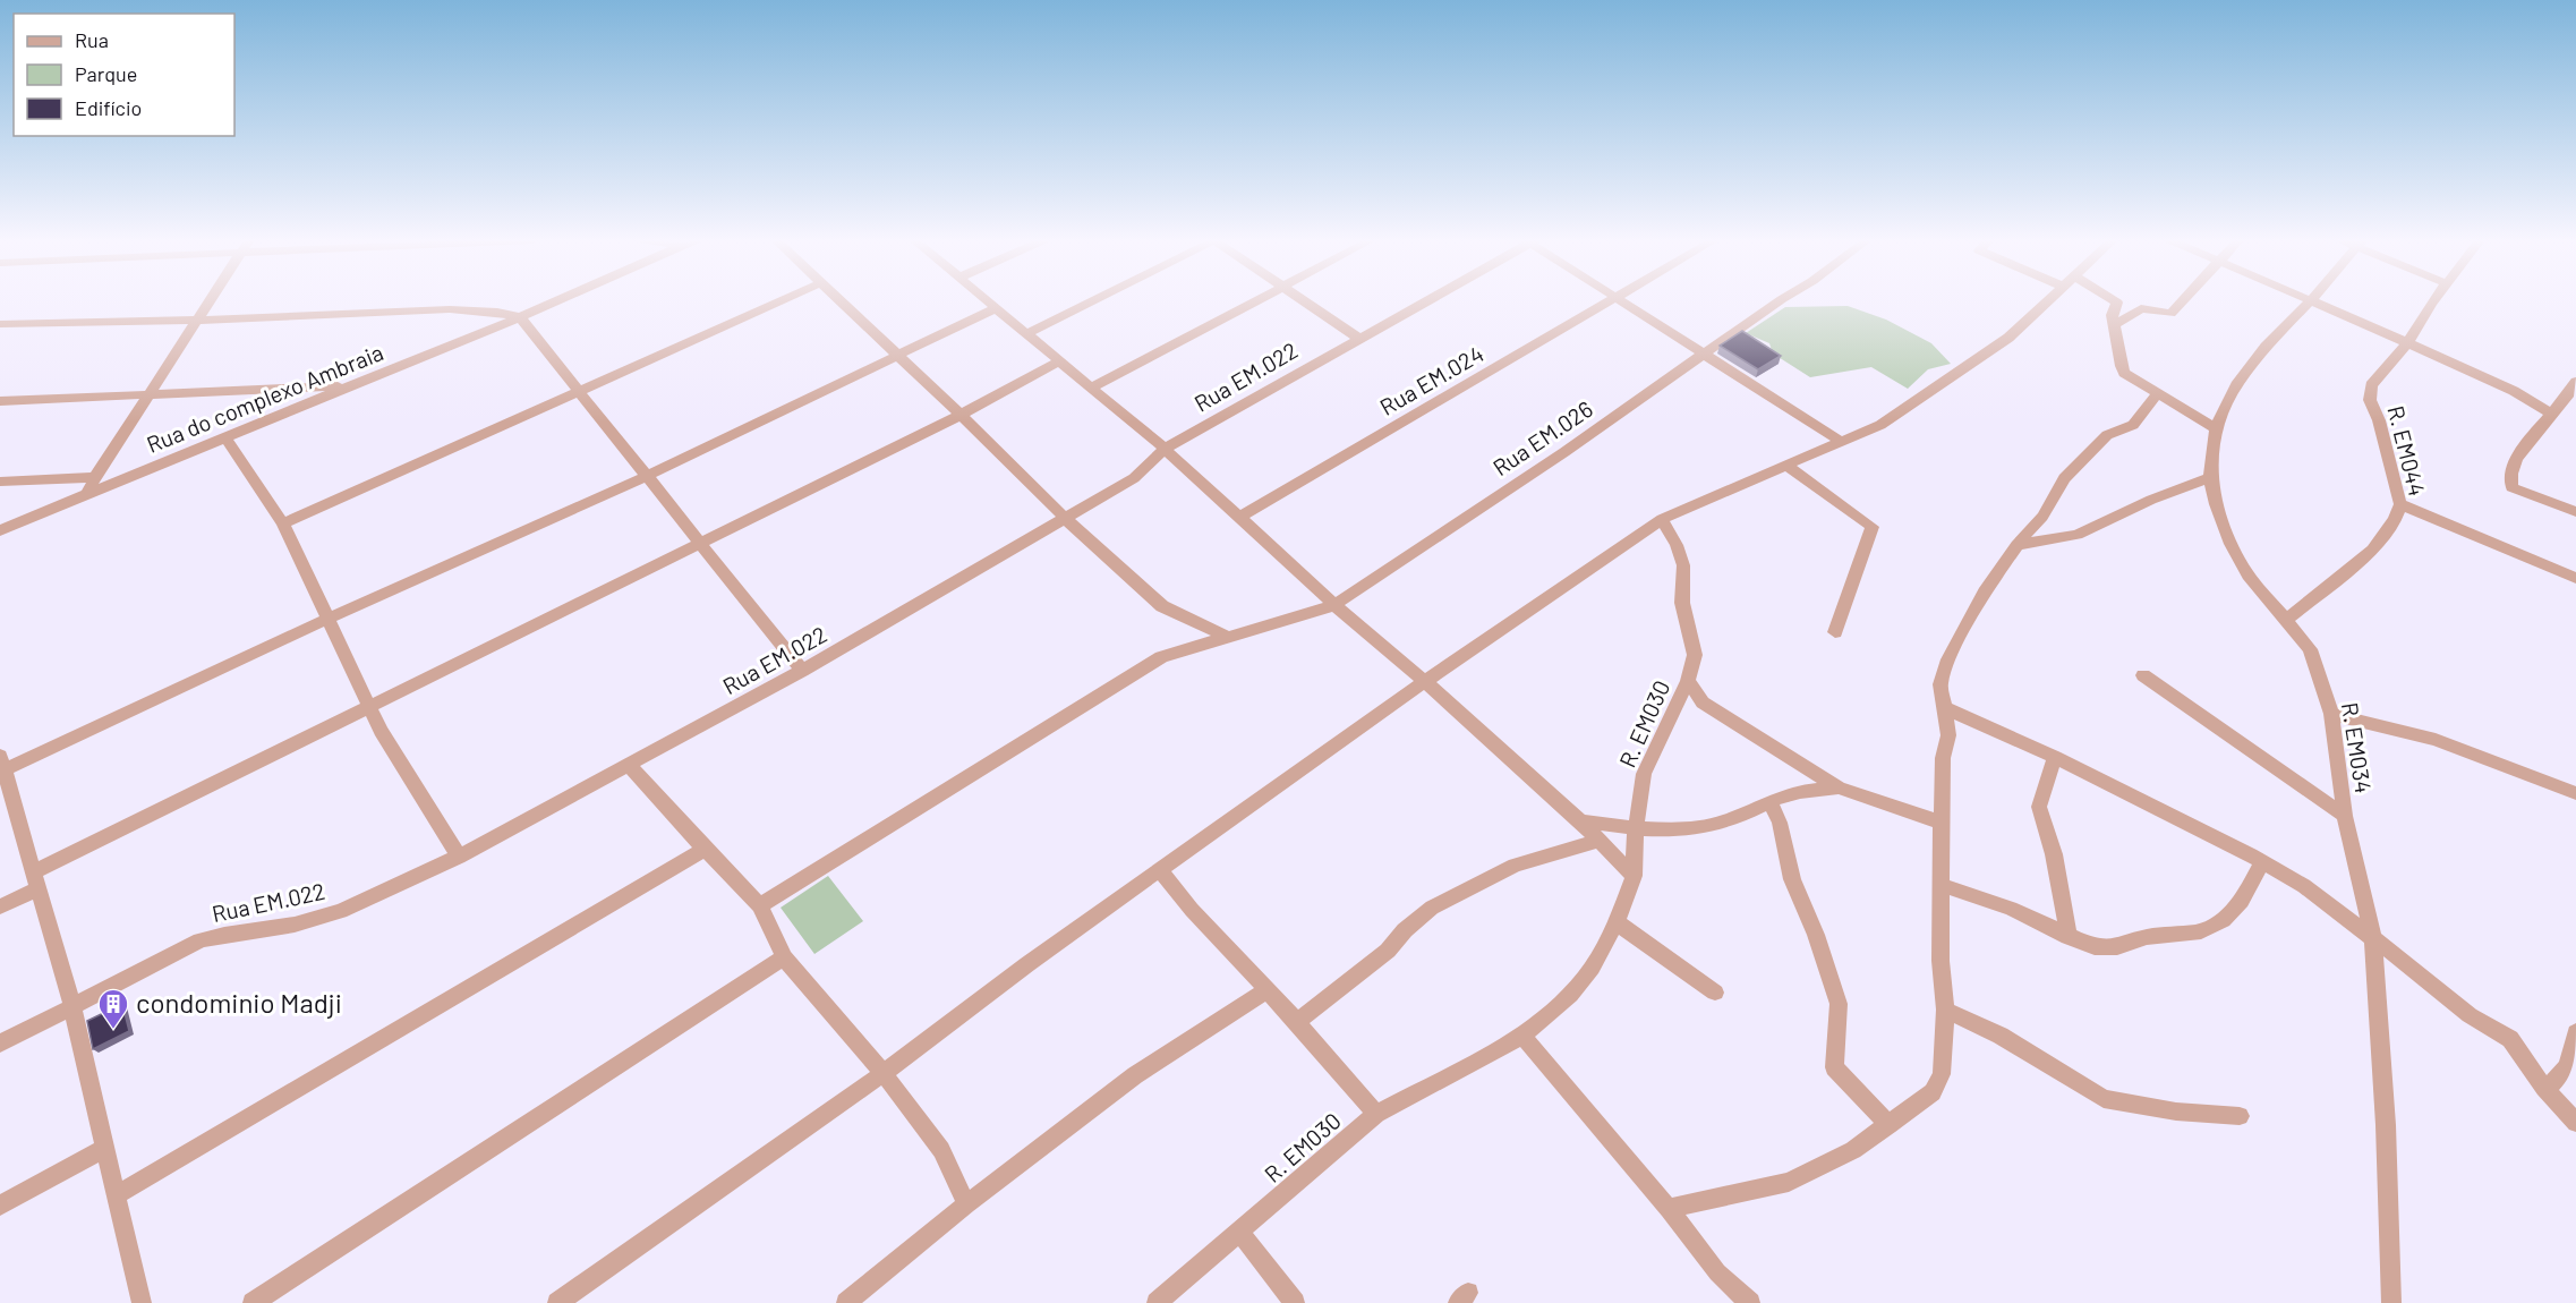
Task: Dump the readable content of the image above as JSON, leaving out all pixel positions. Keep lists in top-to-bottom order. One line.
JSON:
{"streets":{"street":["Rua EM.022","Rua EM.024","Rua do complexo Ambraia","Rua EM.026","R. EM044","R. EM030","R. EM034"]},"crossings":[["R. EM044","R. EM034"]],"places":{"building":["condominio Madji"]},"legend":["Rua","Parque","Edifício"]}
